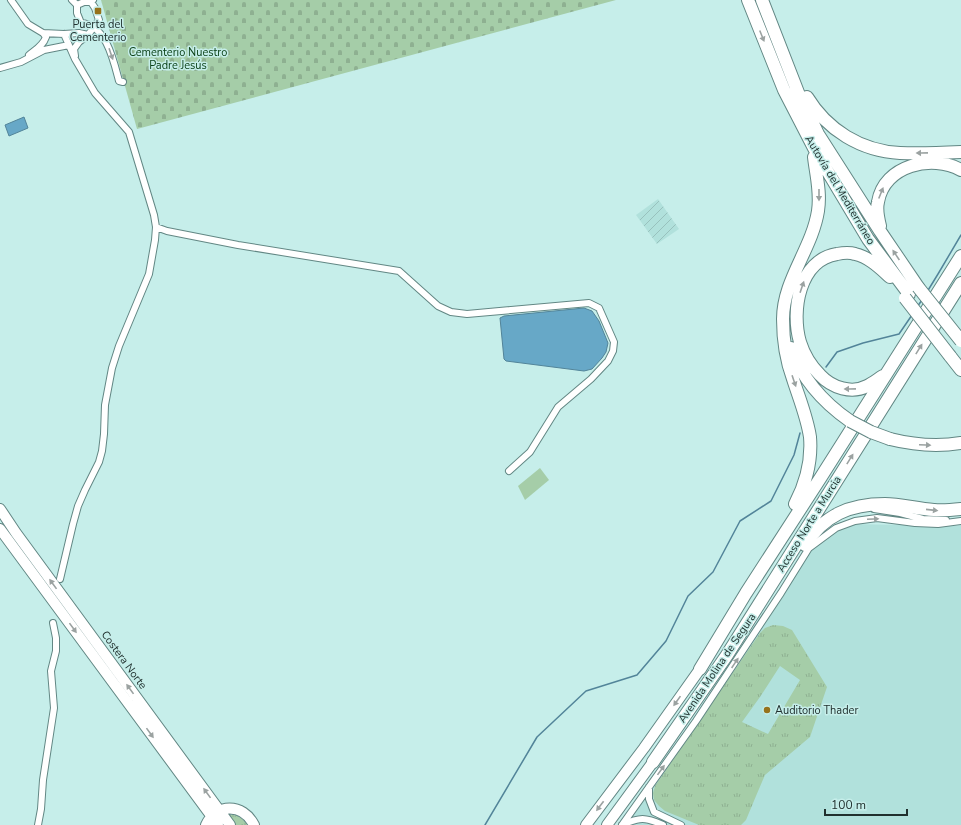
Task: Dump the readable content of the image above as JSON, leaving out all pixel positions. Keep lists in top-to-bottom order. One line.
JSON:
{"streets":{"highway":["Autovía del Mediterráneo","Acceso Norte a Murcia"],"main road":["Costera Norte","Avenida Molina de Segura"]},"crossings":[["Acceso Norte a Murcia","Avenida Molina de Segura"]],"parks":["Cementerio Nuestro Padre Jesús"],"places":{"transit":["Puerta del Cementerio"],"other":["Auditorio Thader"]},"scale_bar":"100 m"}
